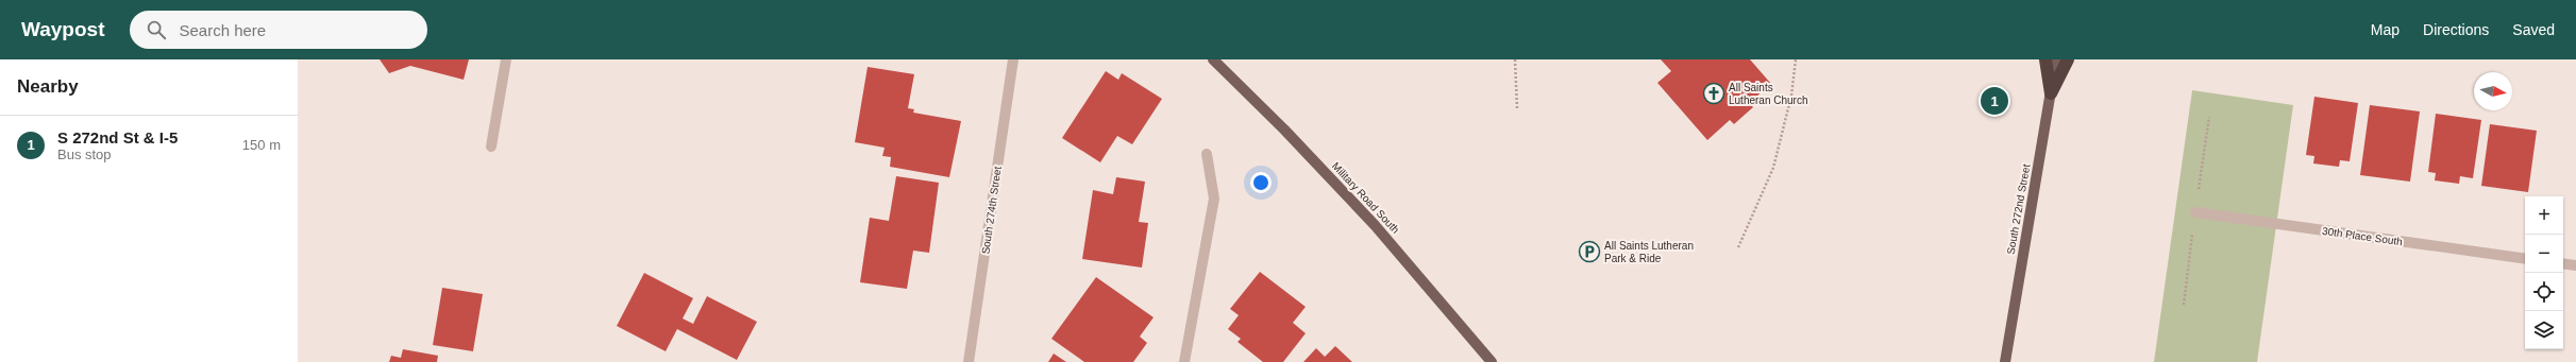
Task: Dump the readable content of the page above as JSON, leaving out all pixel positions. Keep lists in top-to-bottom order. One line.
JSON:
{"streets":{"main road":["Military Road South","South 272nd Street"],"street":["South 274th Street","30th Place South"]},"places":{"church":["All Saints Lutheran Church"],"parking":["All Saints Lutheran Park & Ride"]},"north":"right","page":{"header":"Waypost","search":"Search here","nav":["Map","Directions","Saved"],"heading":"Nearby","pins":"1","list":[{"mark":"1","name":"S 272nd St & I-5","note":"Bus stop","value":"150 m"}],"map_buttons":["+","−"]}}
